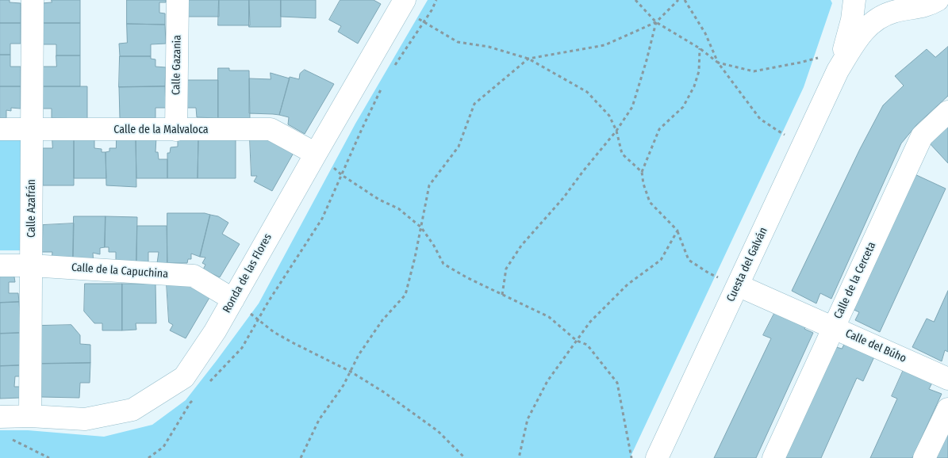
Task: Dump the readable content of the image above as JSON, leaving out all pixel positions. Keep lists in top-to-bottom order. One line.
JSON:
{"streets":{"street":["Calle Gazania","Calle de la Malvaloca","Calle Azafrán","Cuesta del Galván","Calle de la Capuchina","Ronda de las Flores","Calle de la Cerceta","Calle del Búho"]},"crossings":[["Calle Gazania","Calle de la Malvaloca"],["Calle de la Malvaloca","Calle Azafrán"],["Calle de la Malvaloca","Ronda de las Flores"],["Calle Azafrán","Calle de la Capuchina"],["Calle Azafrán","Ronda de las Flores"],["Cuesta del Galván","Calle del Búho"],["Calle de la Capuchina","Ronda de las Flores"],["Calle de la Cerceta","Calle del Búho"]]}
